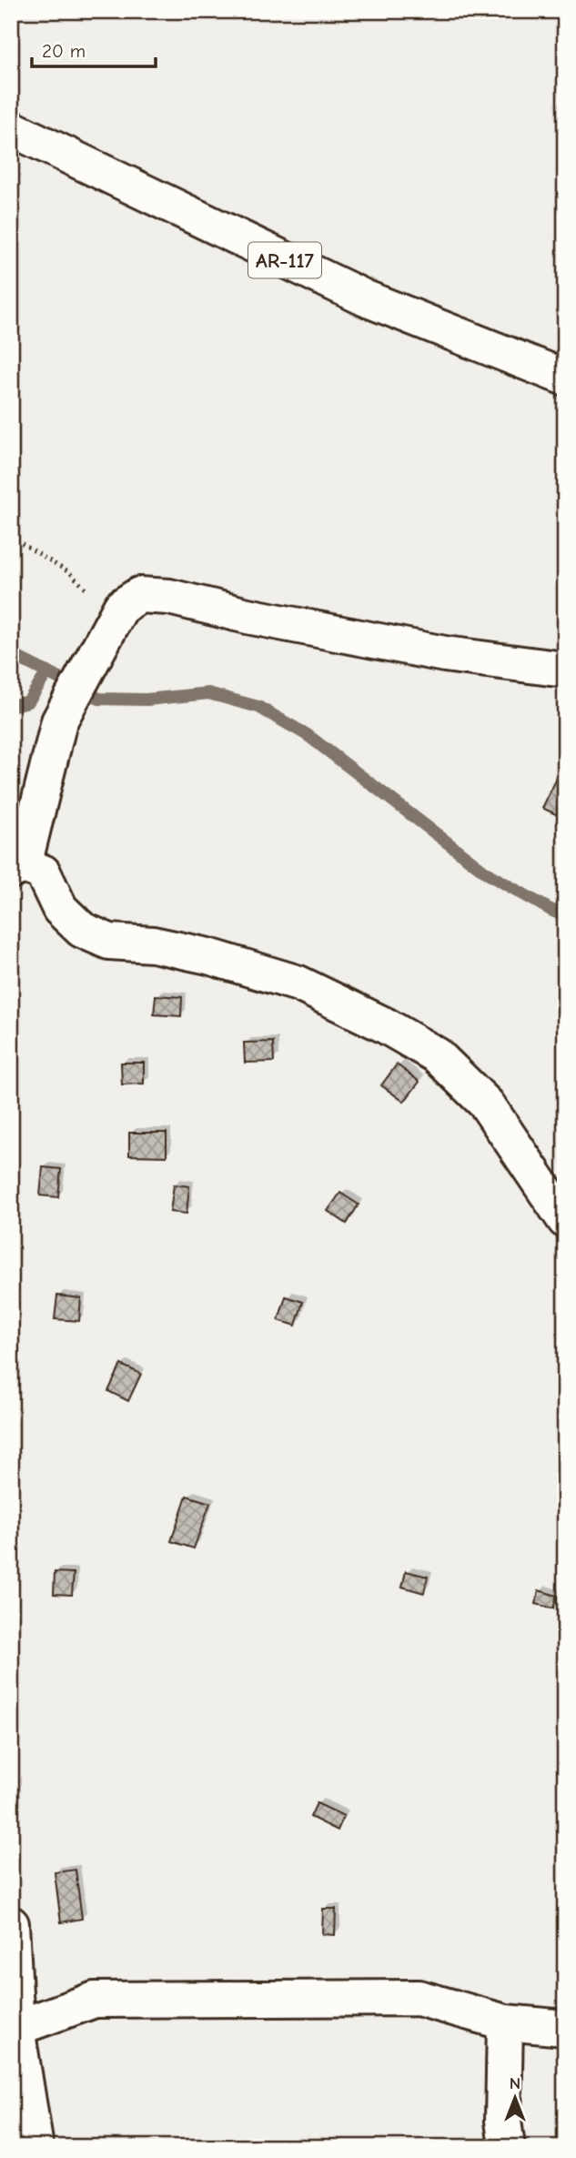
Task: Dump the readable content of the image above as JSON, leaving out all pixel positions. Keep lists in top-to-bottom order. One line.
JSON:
{"streets":{"street":["AR-117"]},"scale_bar":"20 m","north":"top"}
